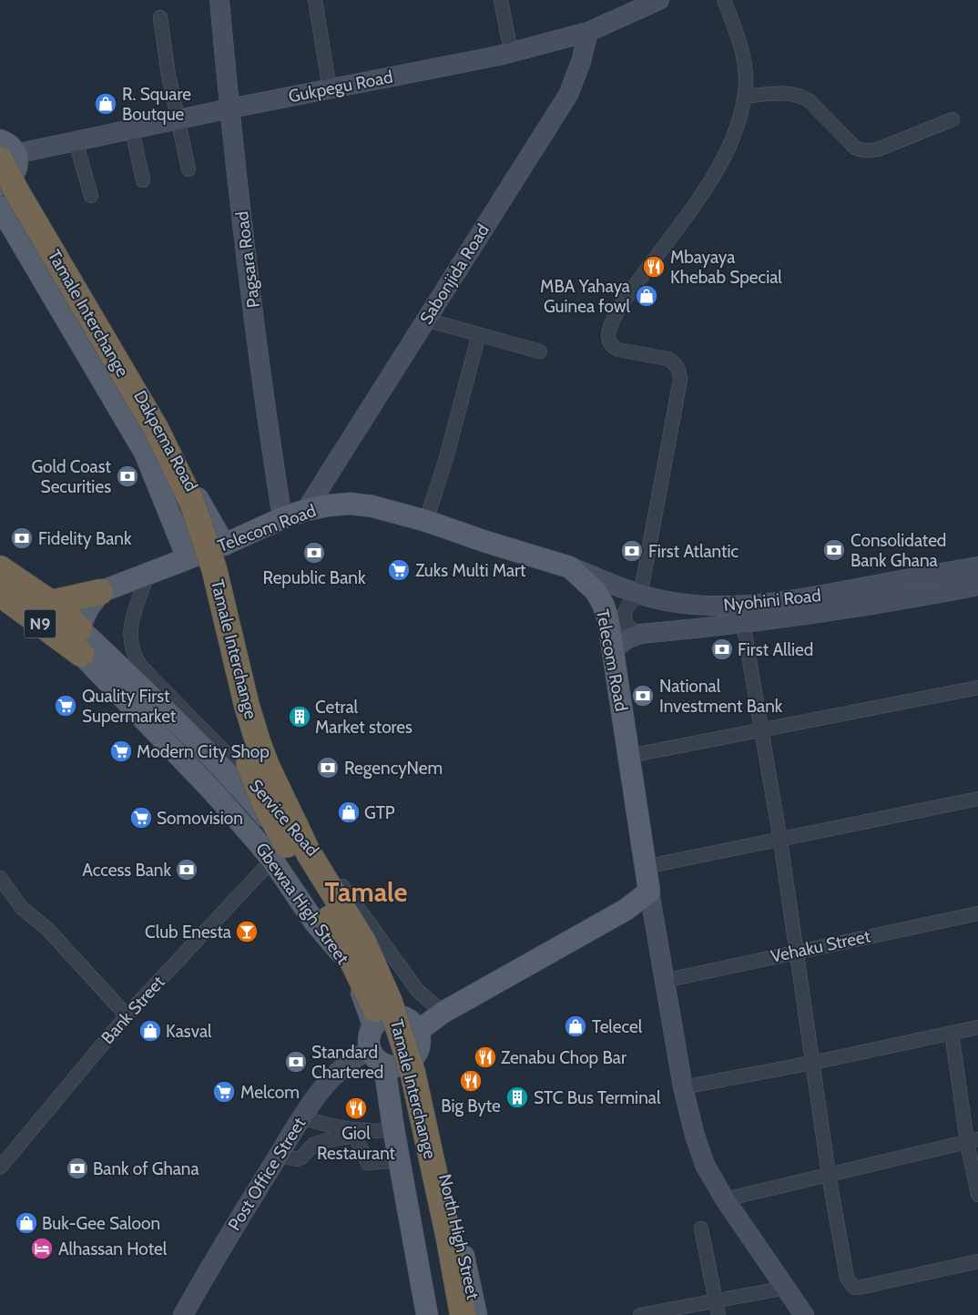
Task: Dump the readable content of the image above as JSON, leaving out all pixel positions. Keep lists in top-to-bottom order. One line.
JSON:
{"streets":{"highway":["Tamale Interchange","N9"],"main road":["Dakpema Road","Telecom Road","Gbewaa High Street","North High Street"],"street":["Gukpegu Road","Pagsara Road","Sabonjida Road","Nyohini Road","Service Road","Vehaku Street","Bank Street","Post Office Street"]},"crossings":[["Gukpegu Road","Pagsara Road"],["Gukpegu Road","Sabonjida Road"],["Gukpegu Road","Tamale Interchange"],["Gukpegu Road","Dakpema Road"],["Pagsara Road","Telecom Road"],["Sabonjida Road","Telecom Road"],["Tamale Interchange","Dakpema Road"],["Dakpema Road","Telecom Road"],["Telecom Road","Nyohini Road"],["Telecom Road","Service Road"],["N9","Gbewaa High Street"],["Gbewaa High Street","Bank Street"],["Gbewaa High Street","Post Office Street"],["Gbewaa High Street","North High Street"],["Post Office Street","North High Street"]],"districts":["Tamale"],"places":{"shop":["R. Square Boutque","MBA Yahaya Guinea fowl","GTP","Telecel","Kasval","Buk-Gee Saloon"],"restaurant":["Mbayaya Khebab Special","Zenabu Chop Bar","Big Byte","Giol Restaurant"],"bank":["Gold Coast Securities","Fidelity Bank","Consolidated Bank Ghana","First Atlantic","Republic Bank","First Allied","National Investment Bank","RegencyNem","Access Bank","Standard Chartered","Bank of Ghana"],"supermarket":["Zuks Multi Mart","Quality First Supermarket","Modern City Shop","Somovision","Melcom"],"building":["Cetral Market stores","STC Bus Terminal"],"bar":["Club Enesta"],"hotel":["Alhassan Hotel"]}}
